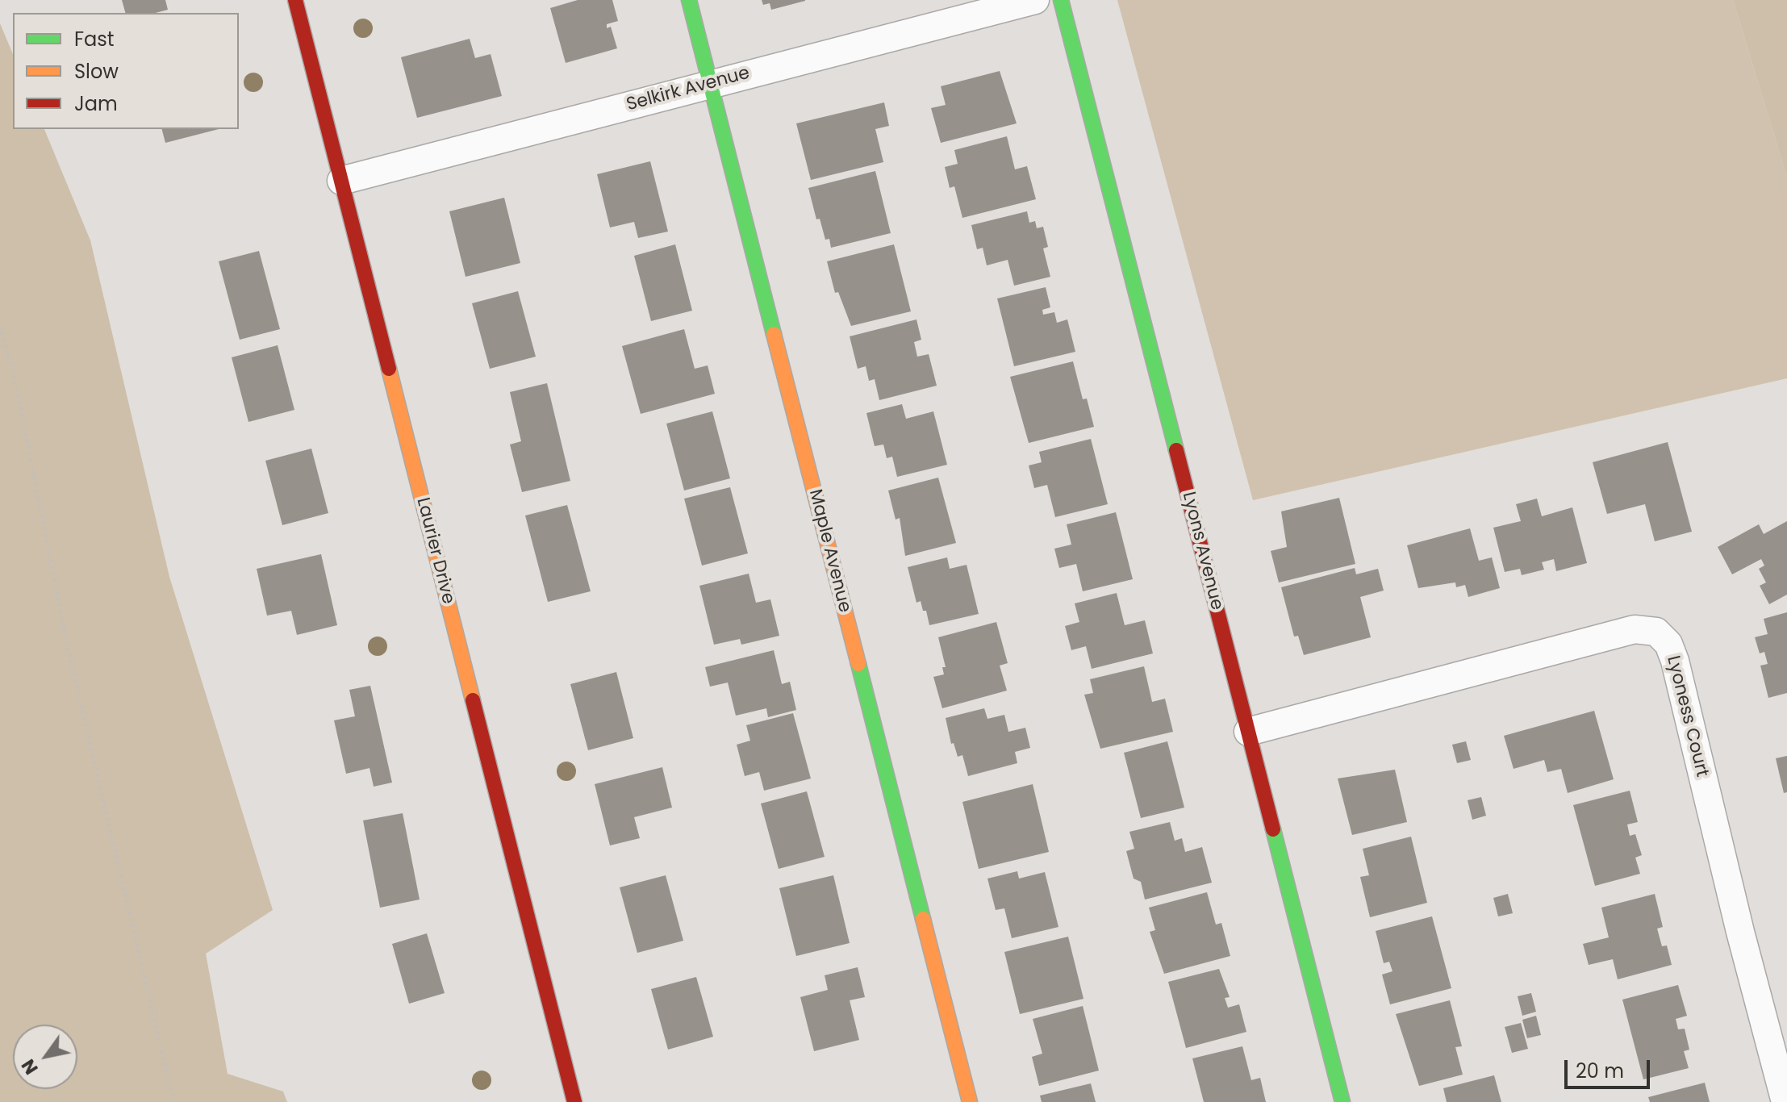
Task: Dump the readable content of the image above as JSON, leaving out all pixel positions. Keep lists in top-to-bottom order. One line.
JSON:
{"streets":{"street":["Selkirk Avenue","Laurier Drive","Maple Avenue","Lyons Avenue","Lyoness Court"]},"crossings":[["Selkirk Avenue","Laurier Drive"],["Selkirk Avenue","Maple Avenue"],["Lyons Avenue","Lyoness Court"]],"legend":["Fast","Slow","Jam"],"scale_bar":"20 m","north":"bottom left"}
